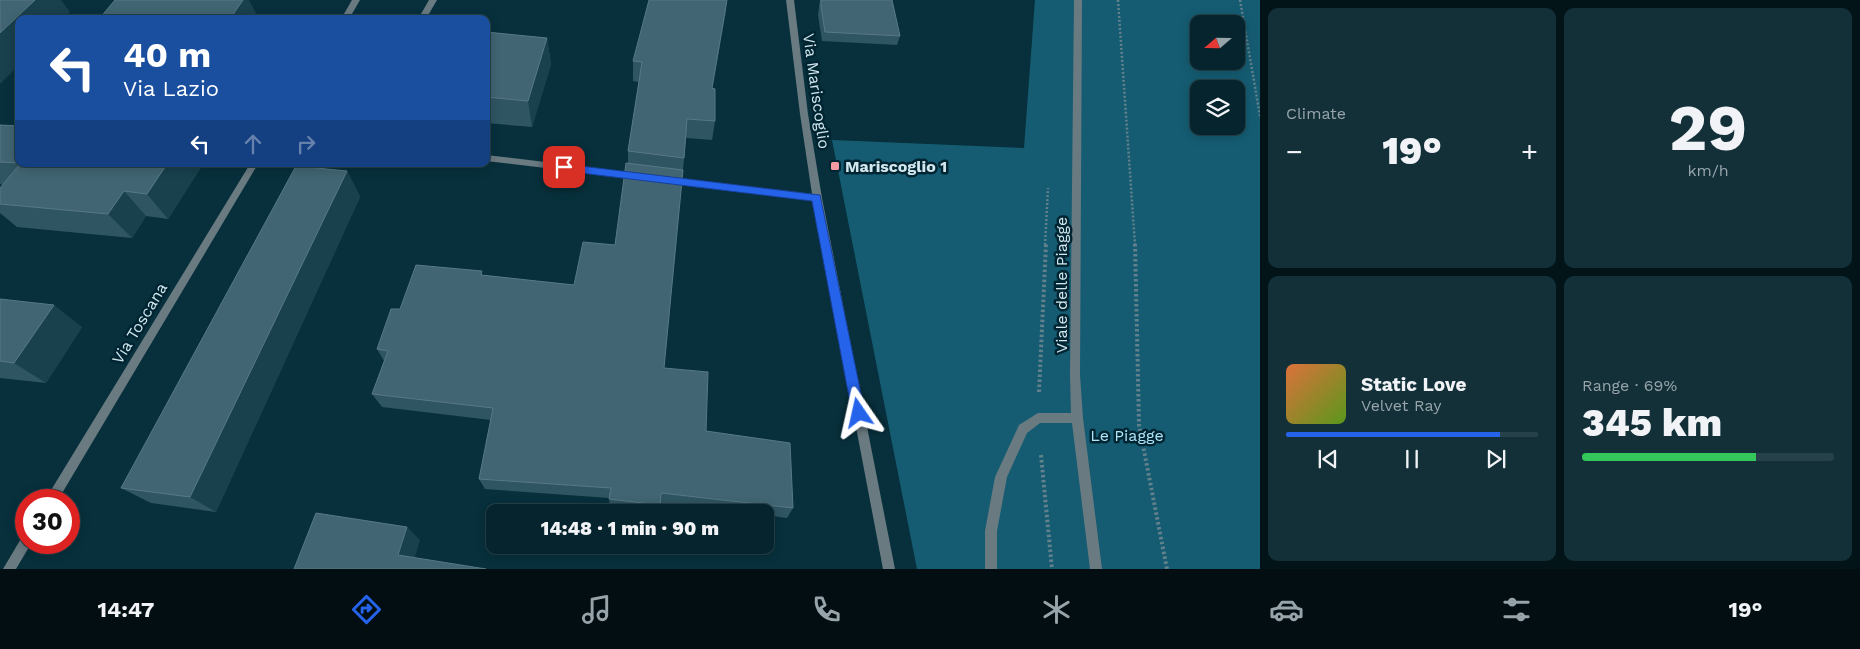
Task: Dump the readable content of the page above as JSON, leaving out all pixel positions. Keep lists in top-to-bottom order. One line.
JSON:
{"streets":{"street":["Via Mariscoglio","Viale delle Piagge","Via Toscana"]},"parks":["Le Piagge"],"places":{"transit":["Mariscoglio 1"]},"north":"left","page":{"tile":["Climate",["29","km/h"],["Range · 69%","345 km"]],"turn":["40 m","Via Lazio"],"heat":["−","19°","+"],"song":["Static Love","Velvet Ray"],"limit":"30","trip":"14:48 · 1 min · 90 m","tabs":["14:47","19°"]}}
